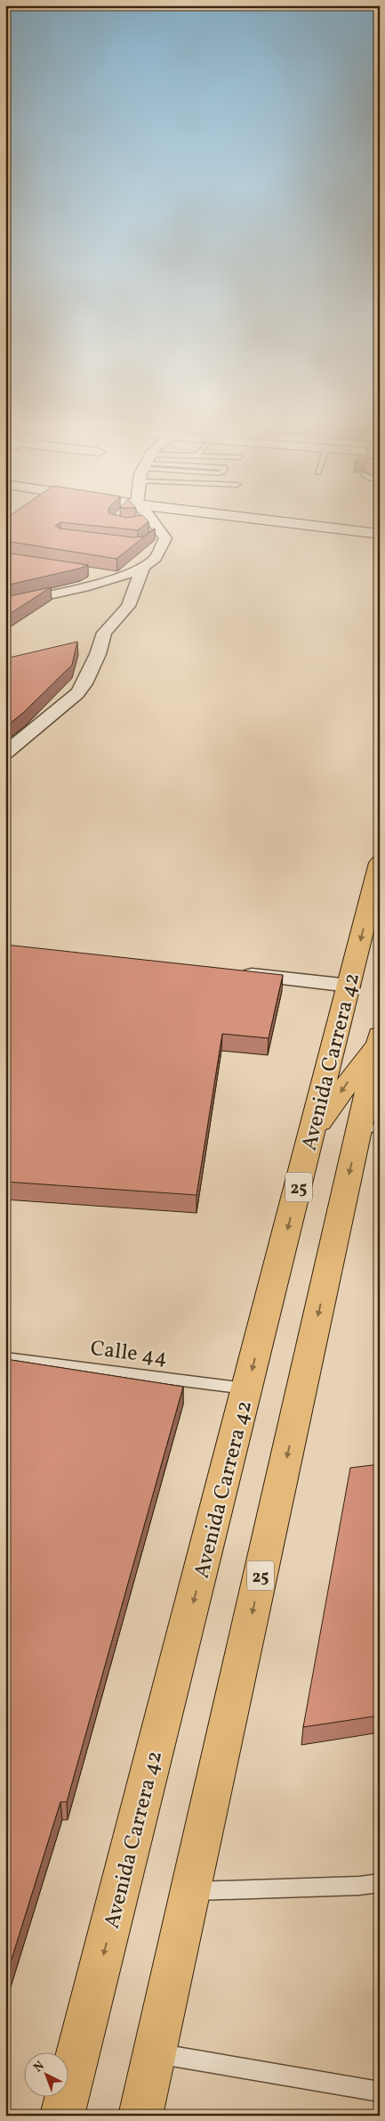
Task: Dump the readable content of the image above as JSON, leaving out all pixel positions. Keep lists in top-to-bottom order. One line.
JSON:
{"streets":{"highway":["Avenida Carrera 42","25"],"lane":["Calle 44"]},"crossings":[["Avenida Carrera 42","Calle 44"]],"north":"top left"}
